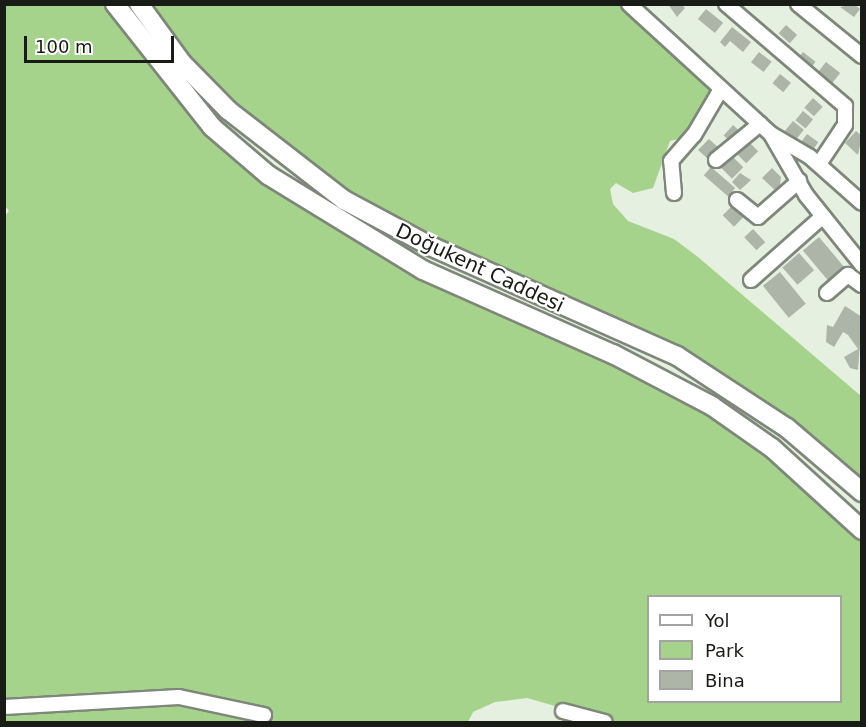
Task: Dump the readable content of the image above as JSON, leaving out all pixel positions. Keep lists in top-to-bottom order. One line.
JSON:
{"streets":{"main road":["Doğukent Caddesi"]},"legend":["Yol","Park","Bina"],"scale_bar":"100 m"}
